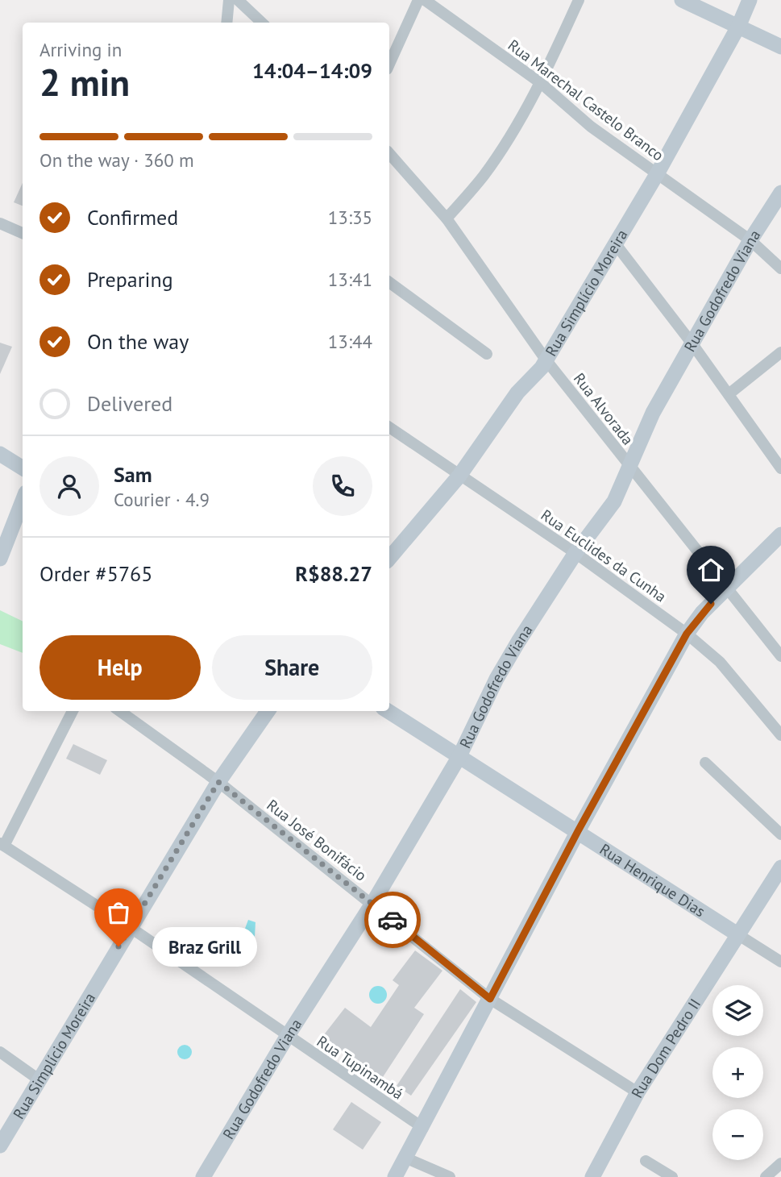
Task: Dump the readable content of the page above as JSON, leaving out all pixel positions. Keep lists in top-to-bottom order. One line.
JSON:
{"streets":{"street":["Rua Marechal Castelo Branco","Rua Godofredo Viana","Rua Simplício Moreira","Rua Alvorada","Rua Euclides da Cunha","Rua José Bonifácio","Rua Henrique Dias","Rua Dom Pedro II","Rua Tupinambá"]},"crossings":[["Rua Marechal Castelo Branco","Rua Godofredo Viana"],["Rua Marechal Castelo Branco","Rua Simplício Moreira"],["Rua Godofredo Viana","Rua Alvorada"],["Rua Godofredo Viana","Rua Euclides da Cunha"],["Rua Godofredo Viana","Rua José Bonifácio"],["Rua Godofredo Viana","Rua Henrique Dias"],["Rua Godofredo Viana","Rua Tupinambá"],["Rua Simplício Moreira","Rua Alvorada"],["Rua Simplício Moreira","Rua Euclides da Cunha"],["Rua Simplício Moreira","Rua José Bonifácio"],["Rua Simplício Moreira","Rua Tupinambá"],["Rua José Bonifácio","Rua Dom Pedro II"],["Rua Henrique Dias","Rua Dom Pedro II"]],"places":["Braz Grill"],"page":{"heading":["2 min","Arriving in","14:04–14:09"],"panel":["Sam","Courier · 4.9","Order #5765","R$88.27"],"bar":"On the way · 360 m","list":[["Confirmed","13:35"],["Preparing","13:41"],["On the way","13:44"],"Delivered"],"buttons":["Help","Share"],"bubble":"Braz Grill","map_buttons":["+","−"]}}
